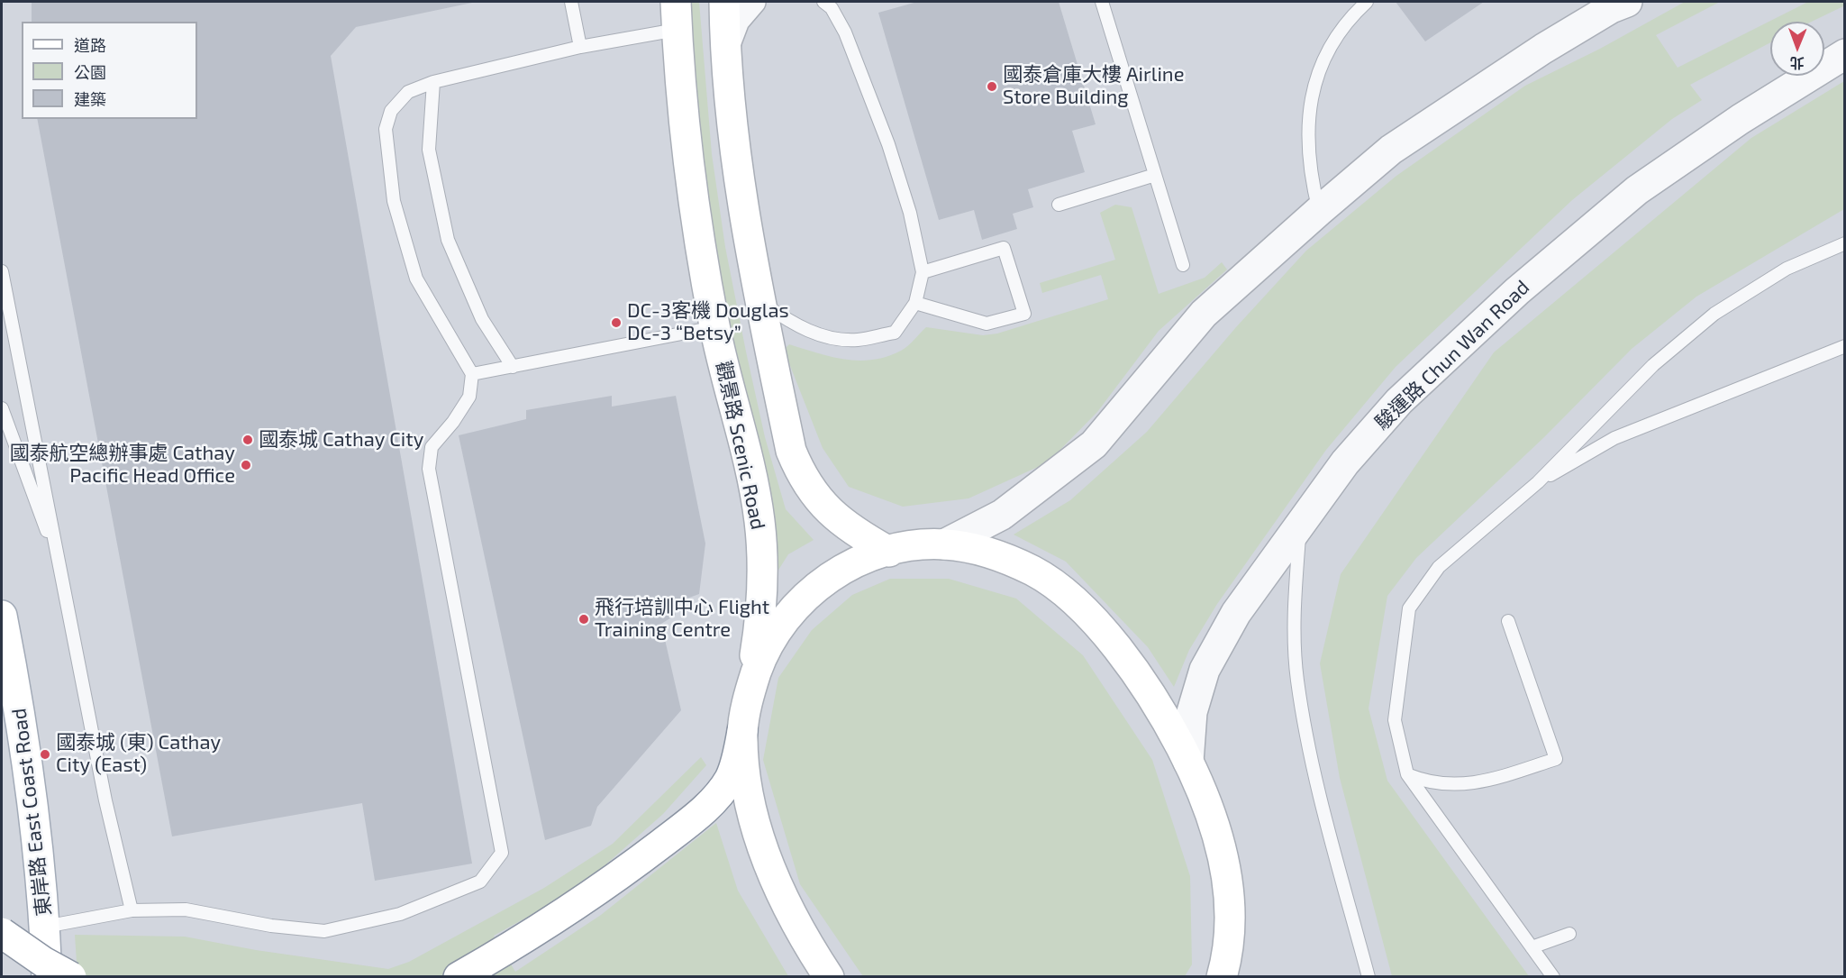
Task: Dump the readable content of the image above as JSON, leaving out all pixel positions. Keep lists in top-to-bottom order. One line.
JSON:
{"streets":{"main road":["觀景路 Scenic Road","東岸路 East Coast Road"],"street":["駿運路 Chun Wan Road"]},"places":["國泰倉庫大樓 Airline Store Building","DC-3客機 Douglas DC-3 “Betsy”","國泰城 Cathay City","國泰航空總辦事處 Cathay Pacific Head Office","飛行培訓中心 Flight Training Centre","國泰城 (東) Cathay City (East)"],"legend":["道路","公園","建築"],"north":"bottom"}
